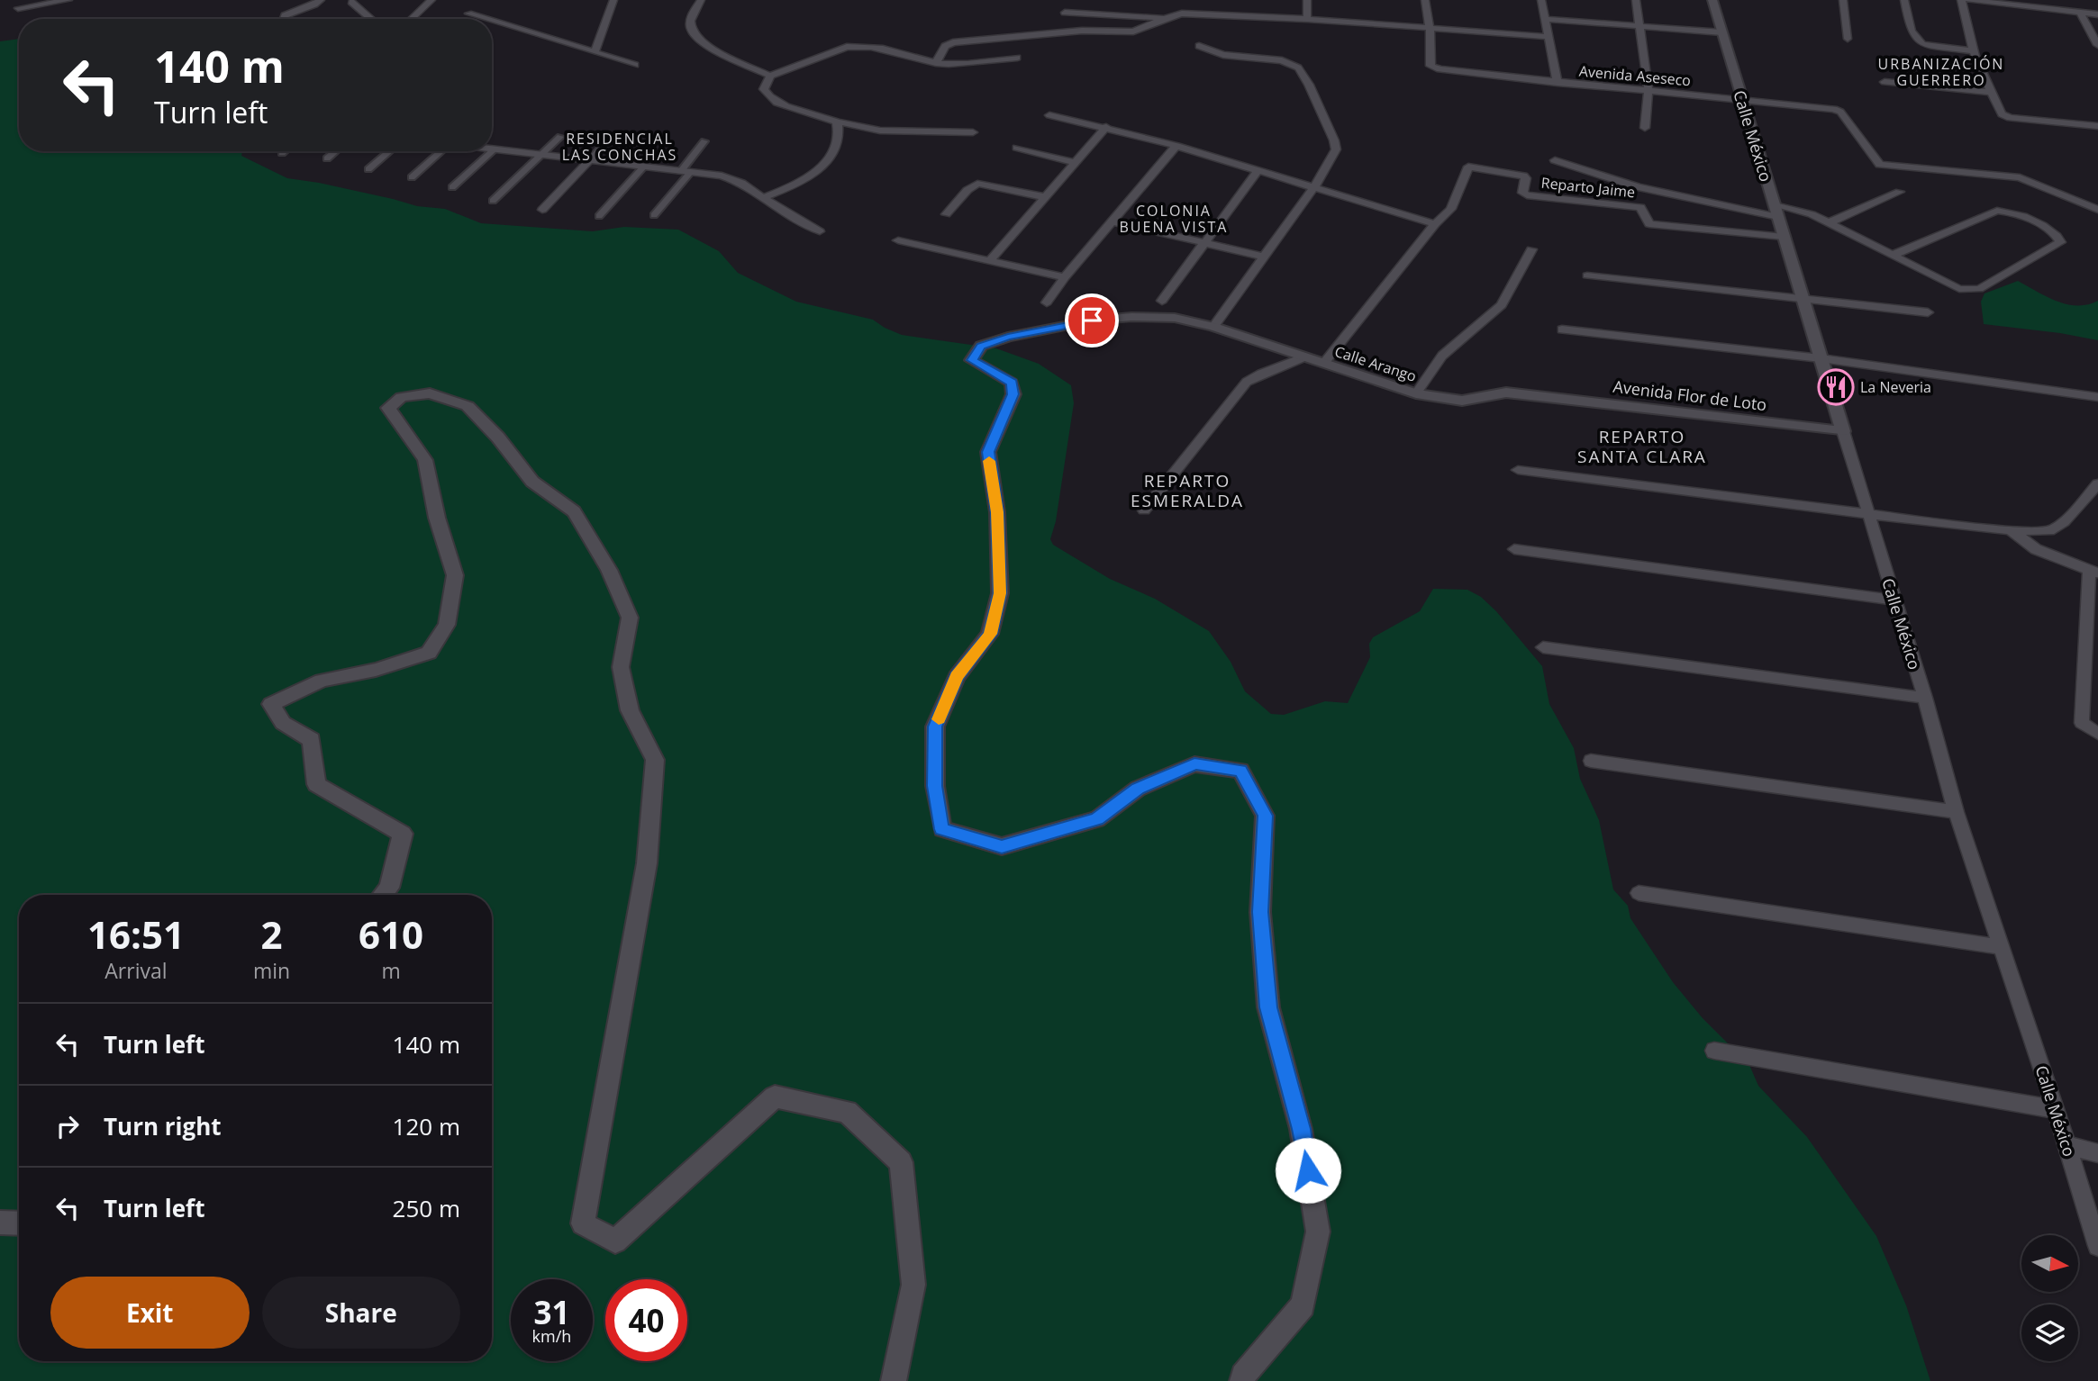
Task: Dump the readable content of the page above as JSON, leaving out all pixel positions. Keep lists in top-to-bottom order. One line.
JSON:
{"streets":{"street":["Avenida Aseseco","Calle México","Reparto Jaime","Calle Arango","Avenida Flor de Loto"]},"crossings":[["Avenida Aseseco","Calle México"],["Calle México","Reparto Jaime"],["Calle México","Avenida Flor de Loto"],["Calle Arango","Avenida Flor de Loto"]],"districts":["URBANIZACIÓN GUERRERO","RESIDENCIAL LAS CONCHAS","COLONIA BUENA VISTA","REPARTO SANTA CLARA","REPARTO ESMERALDA"],"places":{"restaurant":["La Neveria"]},"north":"right","page":{"turn":["140 m","Turn left"],"eta":["16:51","Arrival","2","min","610","m"],"list":[{"name":"Turn left","value":"140 m"},{"name":"Turn right","value":"120 m"},{"name":"Turn left","value":"250 m"}],"buttons":["Exit","Share"],"speed":"31 km/h","limit":"40"}}
